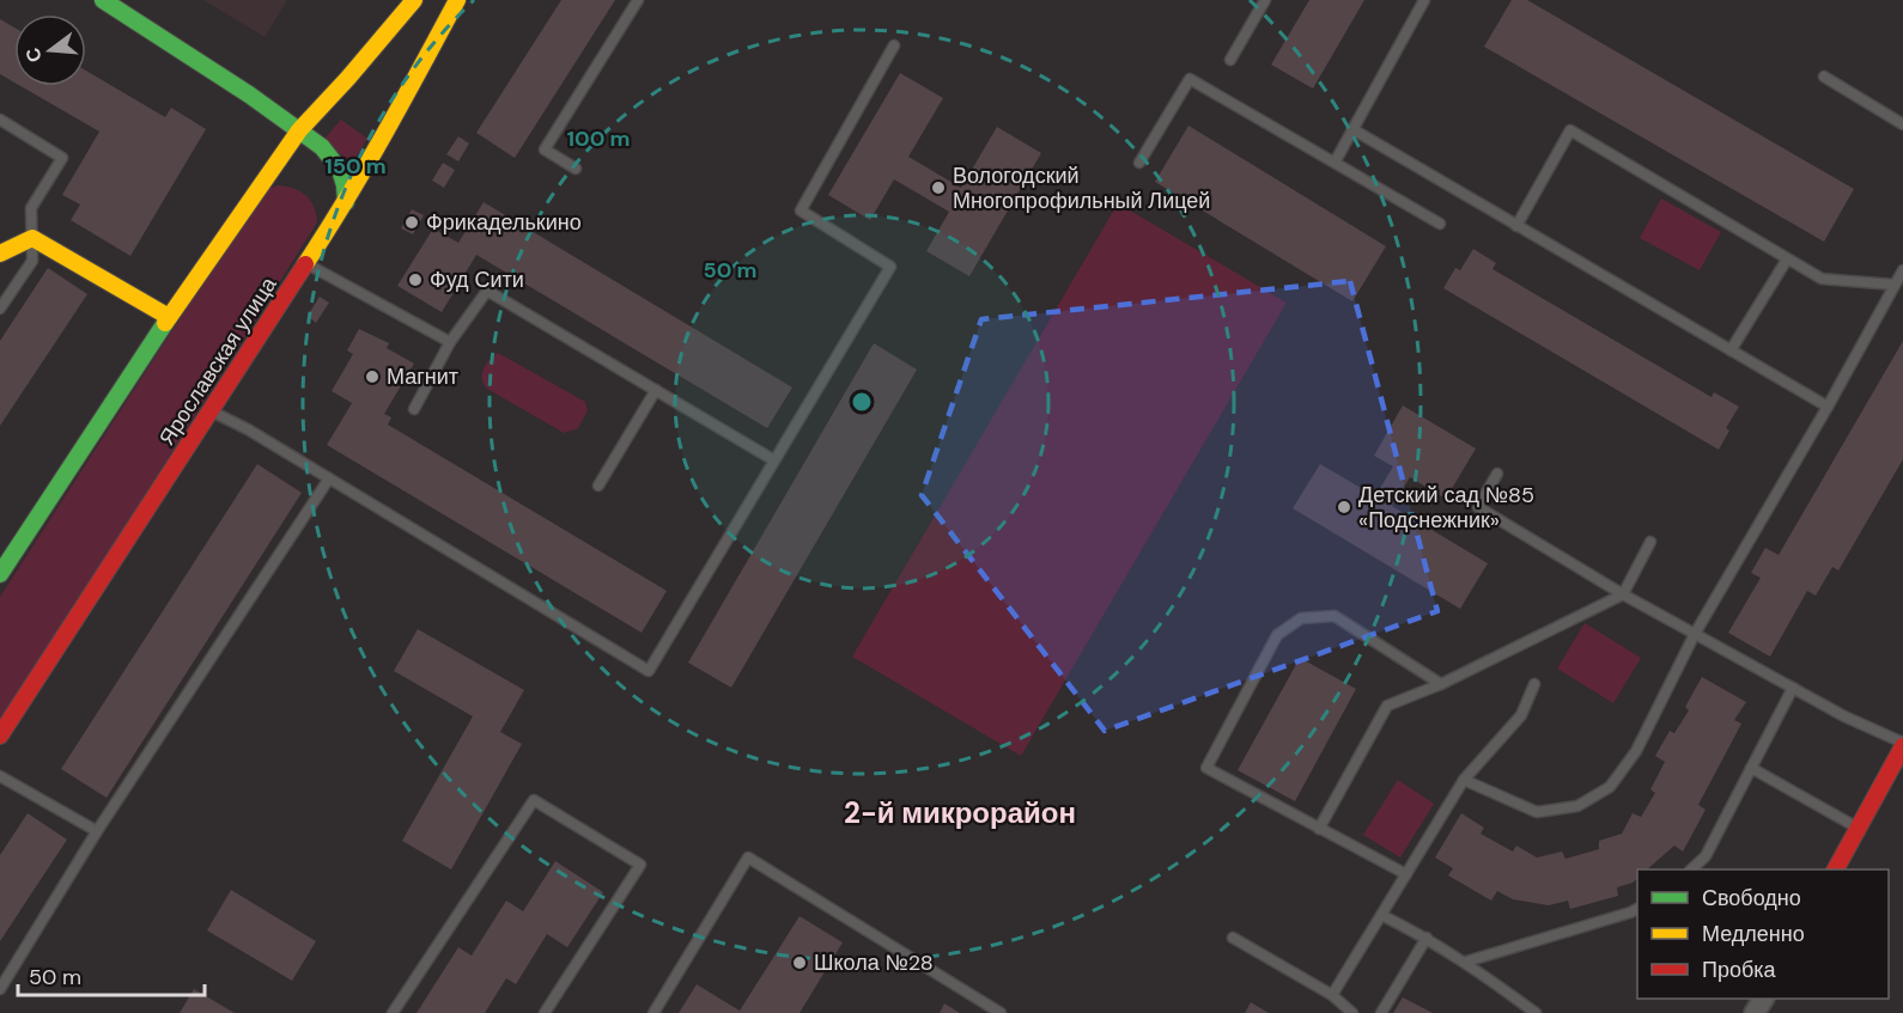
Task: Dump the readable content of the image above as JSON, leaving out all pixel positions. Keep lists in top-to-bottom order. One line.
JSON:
{"streets":{"street":["Ярославская улица"]},"districts":["2-й микрорайон"],"places":["Вологодский Многопрофильный Лицей","Фрикаделькино","Фуд Сити","Магнит","Детский сад №85 «Подснежник»","Школа №28"],"legend":["Свободно","Медленно","Пробка"],"scale_bar":"50 m","north":"left","rings":["100 m","150 m","50 m"]}
